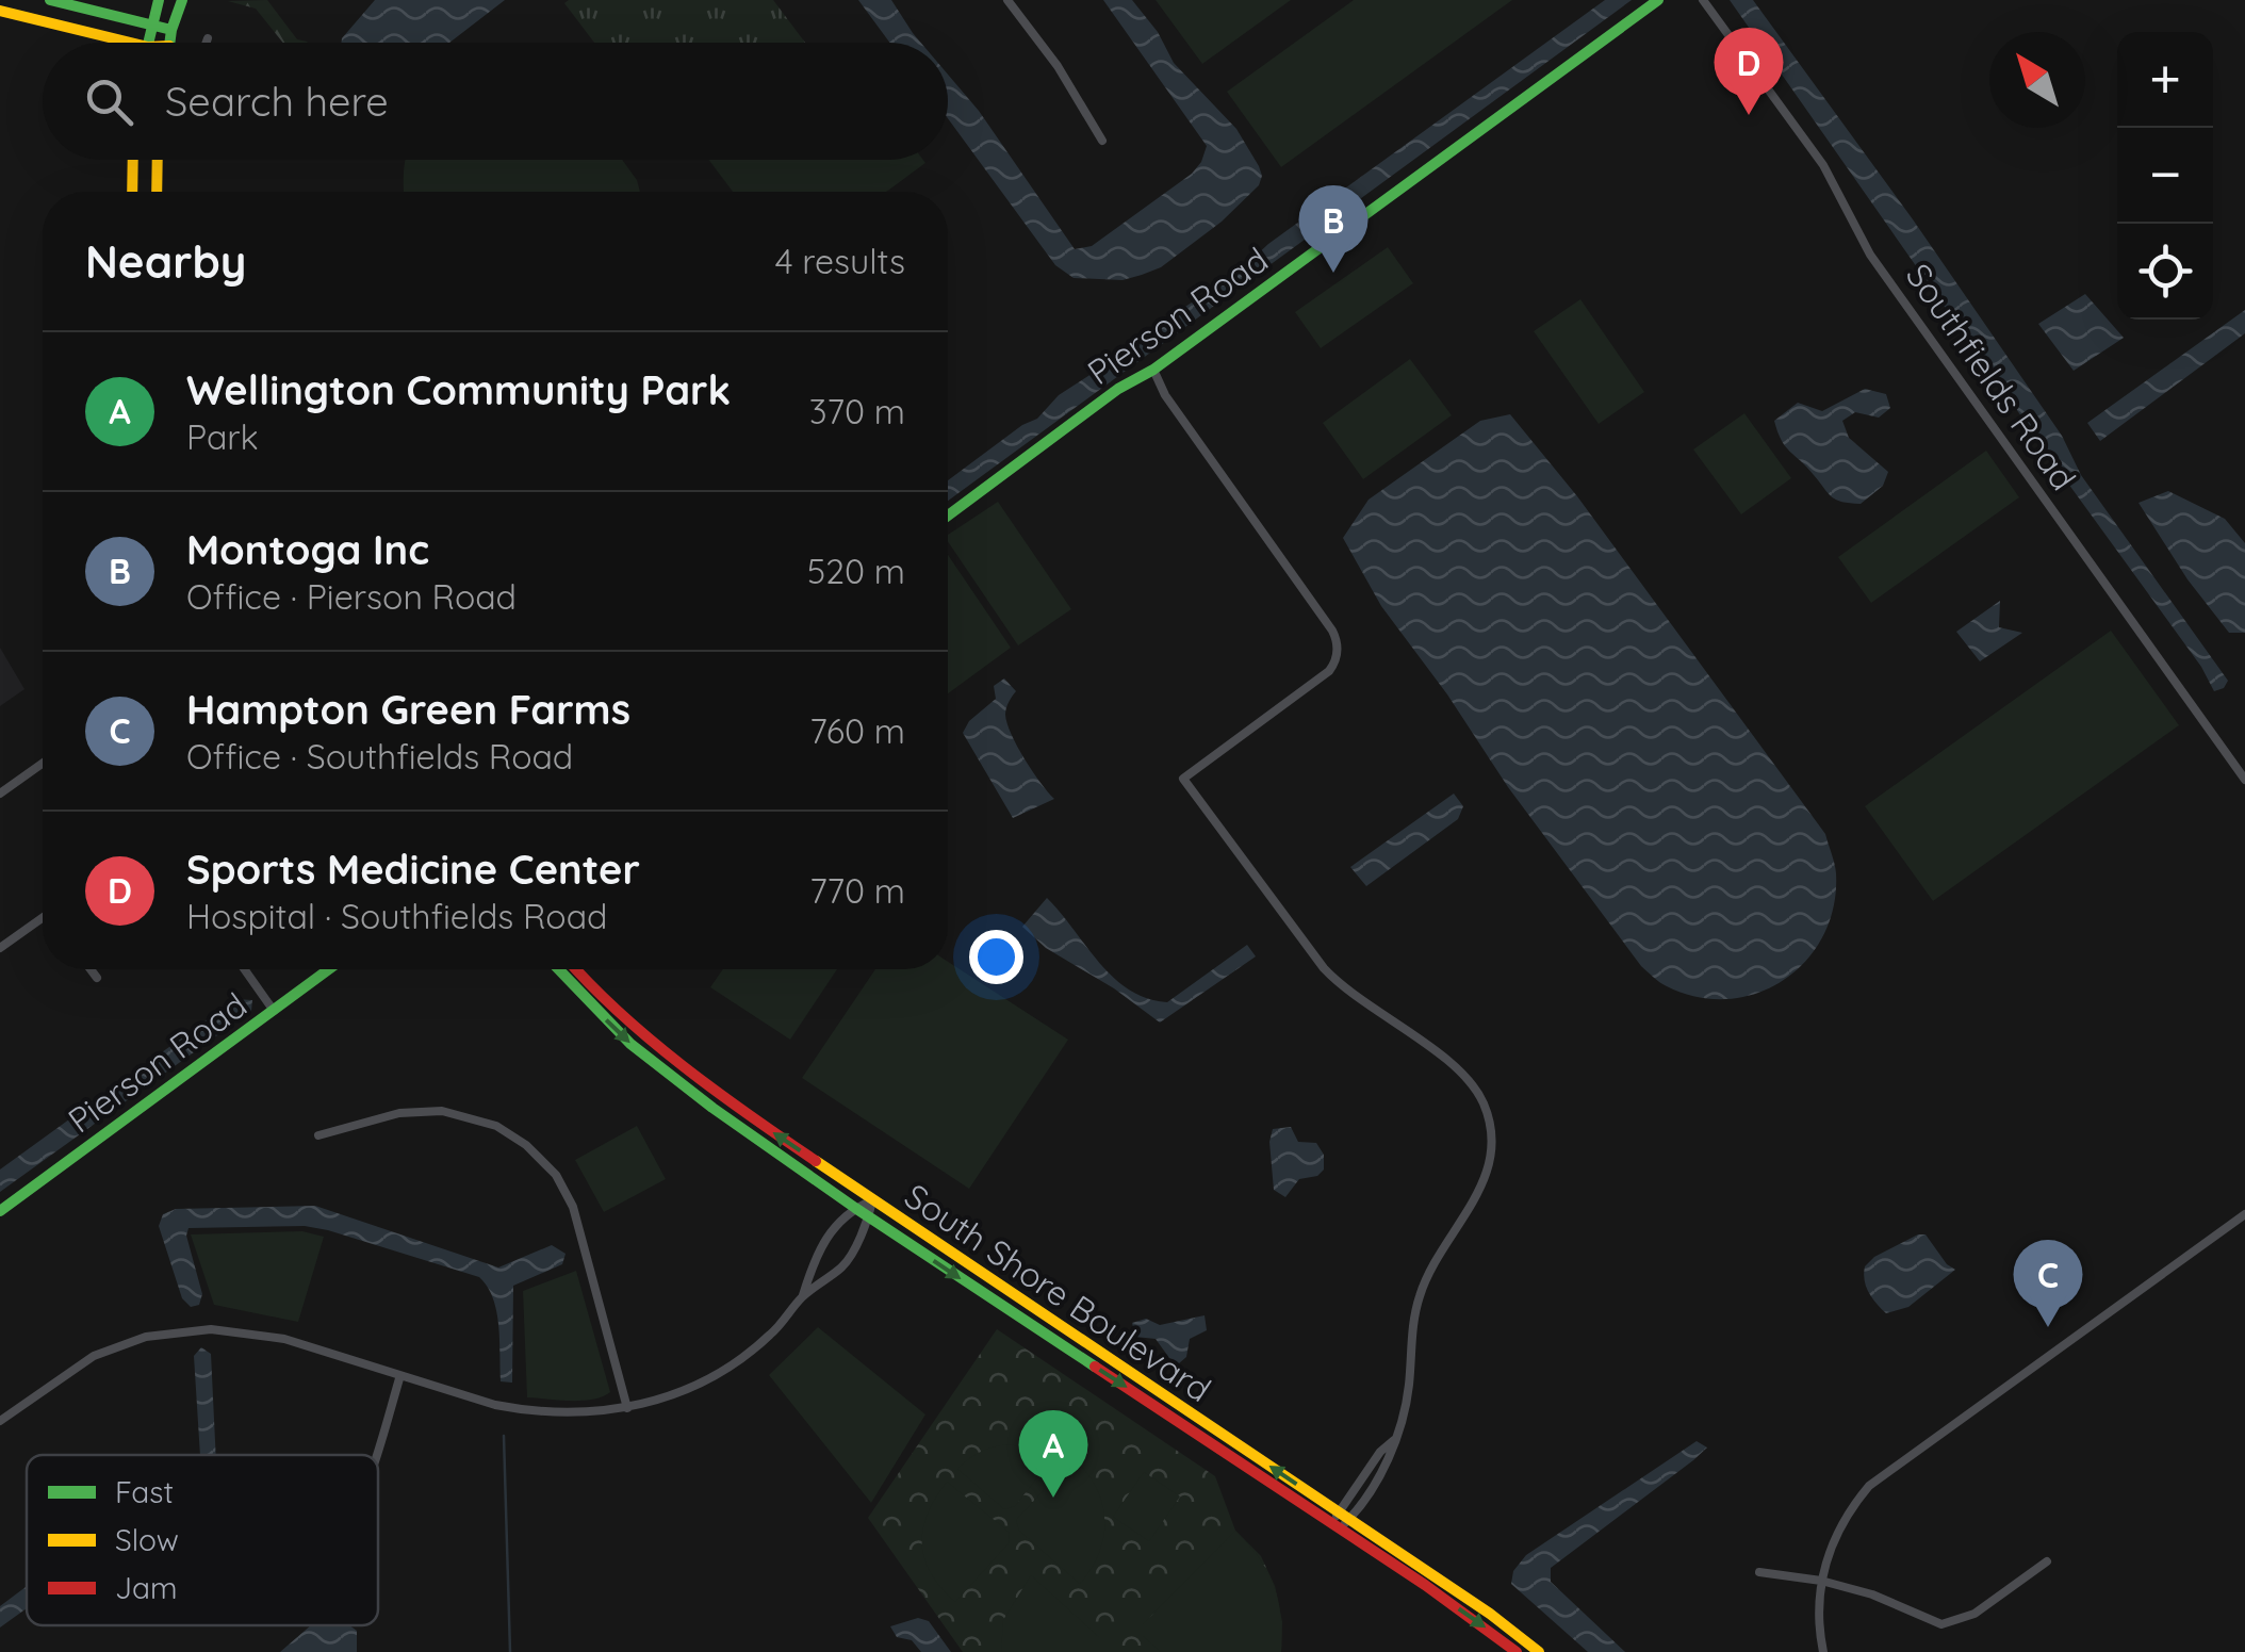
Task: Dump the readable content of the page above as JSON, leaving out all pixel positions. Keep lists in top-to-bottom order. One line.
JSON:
{"streets":{"street":["Pierson Road","Southfields Road","South Shore Boulevard"]},"legend":["Fast","Slow","Jam"],"north":"top left","page":{"pins":["D","B","C","A"],"map_buttons":["+","−"],"search":"Search here","heading":["Nearby","4 results"],"list":[{"mark":"A","name":"Wellington Community Park","note":"Park","value":"370 m"},{"mark":"B","name":"Montoga Inc","note":"Office · Pierson Road","value":"520 m"},{"mark":"C","name":"Hampton Green Farms","note":"Office · Southfields Road","value":"760 m"},{"mark":"D","name":"Sports Medicine Center","note":"Hospital · Southfields Road","value":"770 m"}]}}
